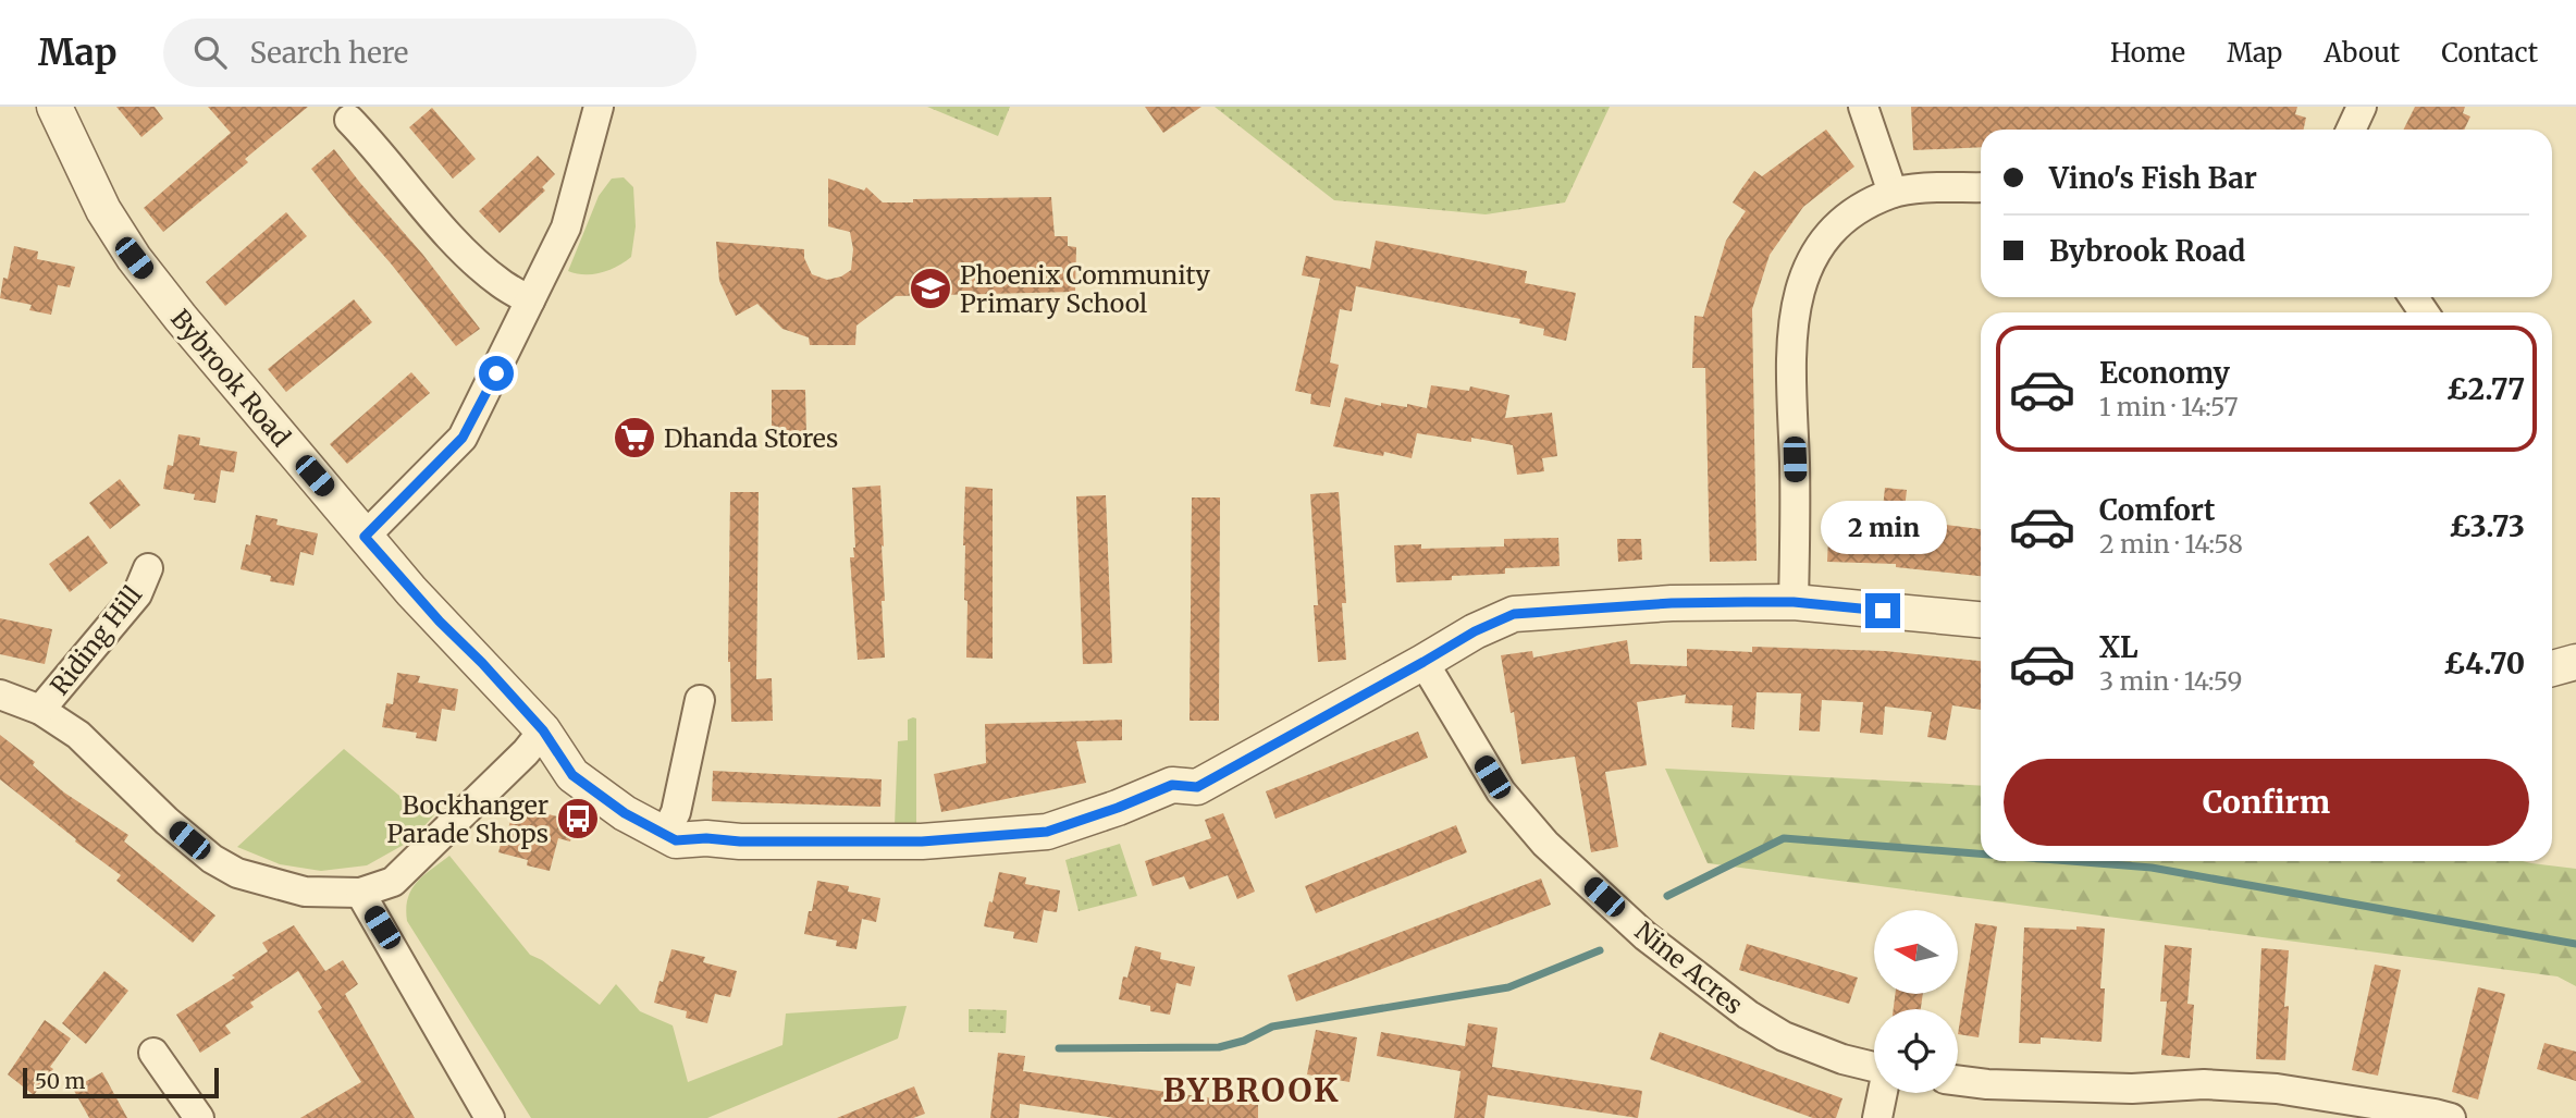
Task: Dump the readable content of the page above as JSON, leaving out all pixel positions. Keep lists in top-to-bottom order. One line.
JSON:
{"streets":{"street":["Bybrook Road","Riding Hill","Nine Acres"]},"crossings":[["Bybrook Road","Nine Acres"]],"districts":["BYBROOK"],"places":{"school or university":["Phoenix Community Primary School"],"supermarket":["Dhanda Stores"],"bus stop":["Bockhanger Parade Shops"]},"scale_bar":"50 m","north":"left","page":{"header":"Map","search":"Search here","nav":["Home","Map","About","Contact"],"banner":["Vino's Fish Bar","Bybrook Road"],"list":[{"name":"Economy","note":"1 min · 14:57","value":"£2.77"},{"name":"Comfort","note":"2 min · 14:58","value":"£3.73"},{"name":"XL","note":"3 min · 14:59","value":"£4.70"}],"bubble":"2 min","buttons":"Confirm","scale":"50 m"}}
